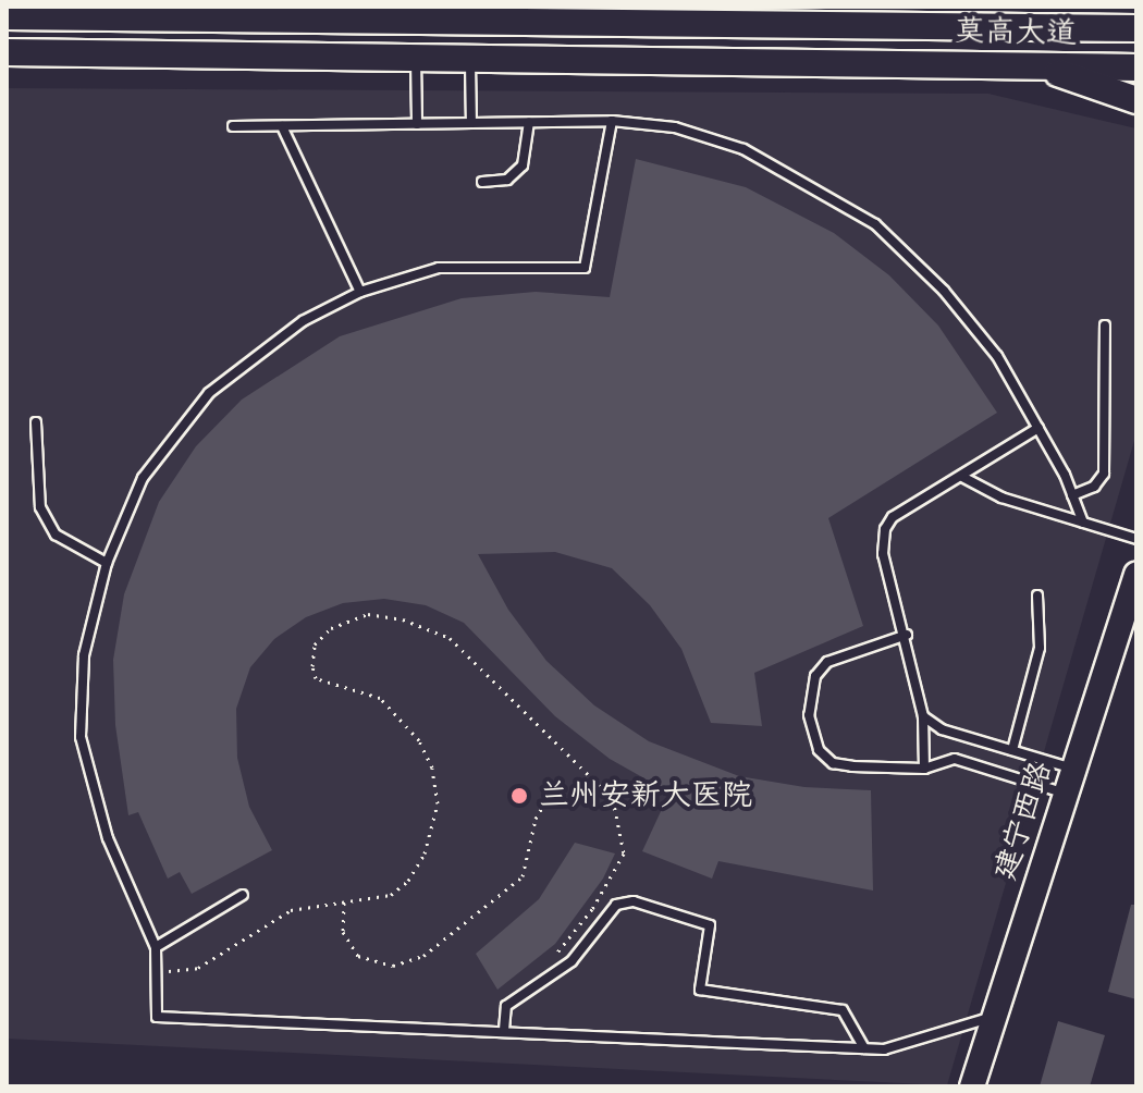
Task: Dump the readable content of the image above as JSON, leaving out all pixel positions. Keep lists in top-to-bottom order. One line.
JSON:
{"streets":{"main road":["莫高大道"],"street":["建宁西路"]},"places":["兰州安新大医院"]}
